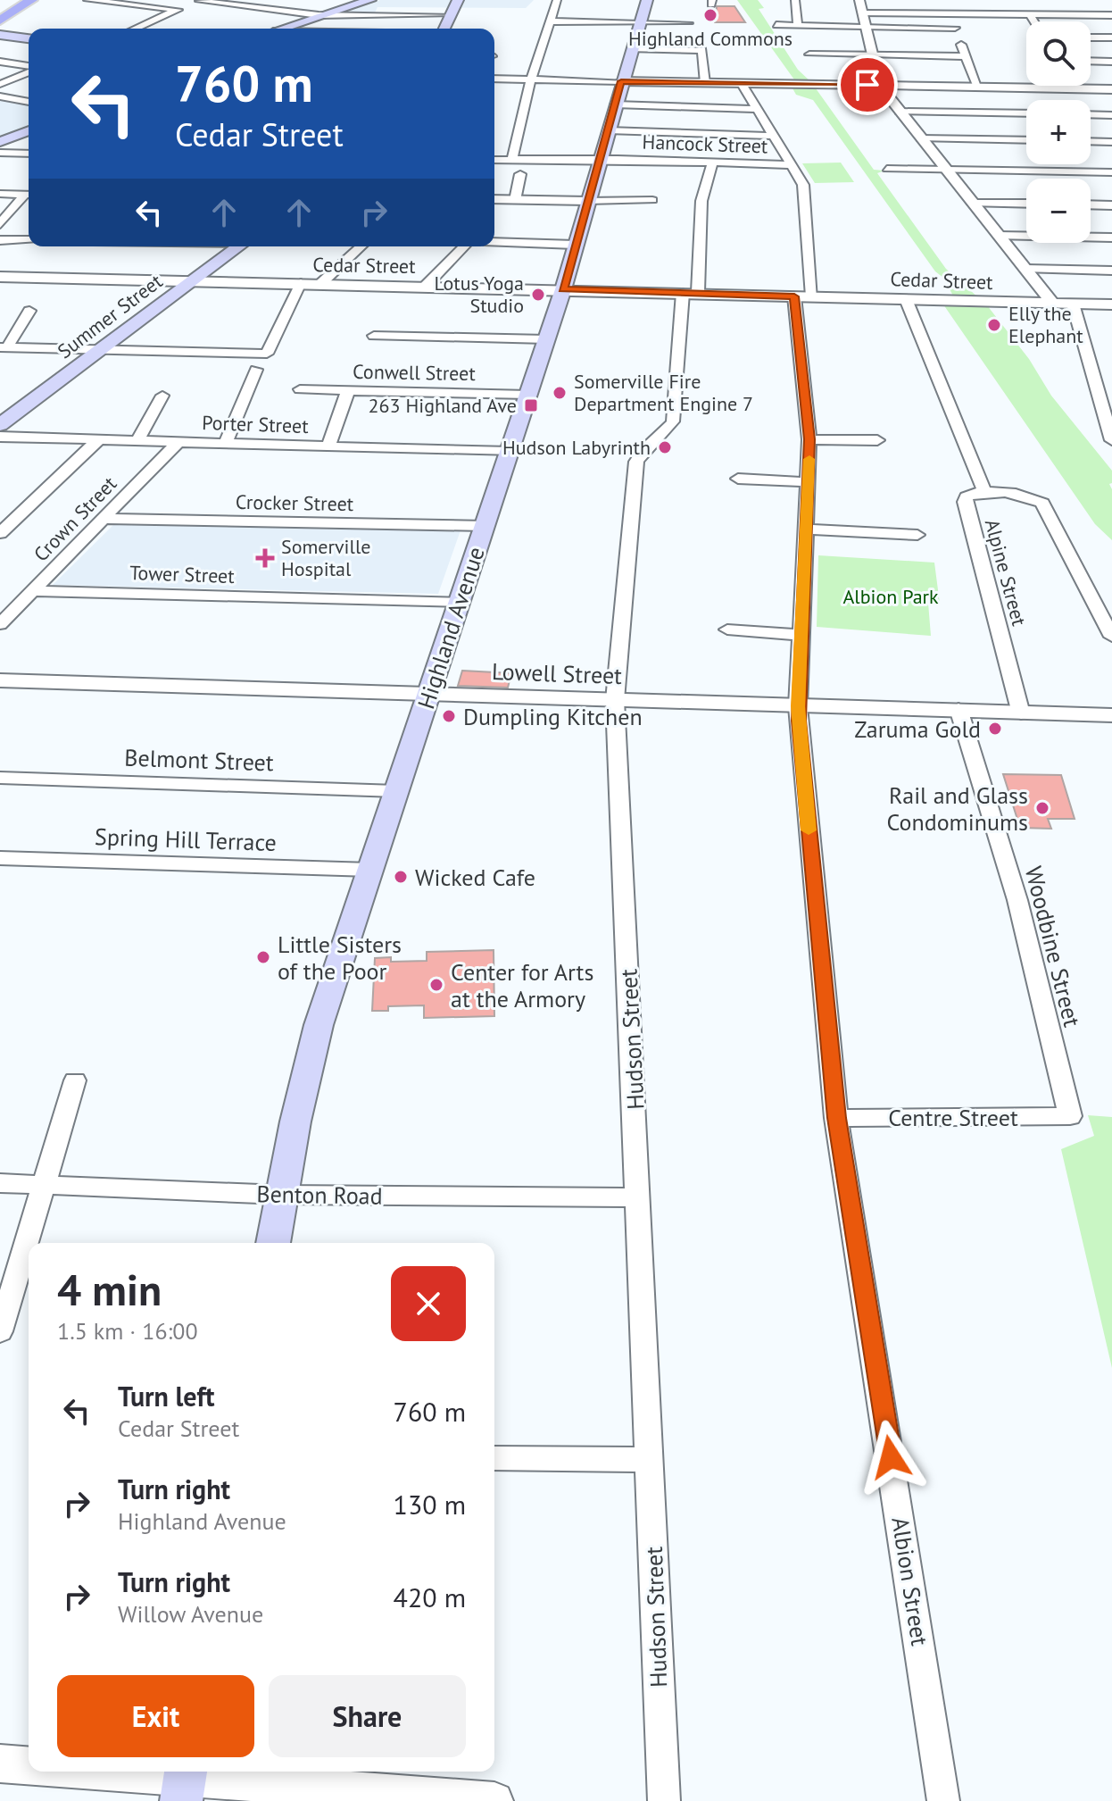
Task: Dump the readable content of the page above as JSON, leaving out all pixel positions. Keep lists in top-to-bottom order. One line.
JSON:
{"streets":{"main road":["Summer Street","Highland Avenue"],"street":["Hancock Street","Cedar Street","Conwell Street","Porter Street","Crocker Street","Crown Street","Alpine Street","Tower Street","Lowell Street","Belmont Street","Spring Hill Terrace","Woodbine Street","Hudson Street","Centre Street","Benton Road","Albion Street"]},"crossings":[["Hancock Street","Highland Avenue"],["Hancock Street","Hudson Street"],["Cedar Street","Summer Street"],["Cedar Street","Alpine Street"],["Cedar Street","Highland Avenue"],["Cedar Street","Hudson Street"],["Cedar Street","Albion Street"],["Conwell Street","Highland Avenue"],["Porter Street","Crown Street"],["Porter Street","Highland Avenue"],["Crocker Street","Crown Street"],["Crocker Street","Highland Avenue"],["Crown Street","Tower Street"],["Alpine Street","Lowell Street"],["Tower Street","Highland Avenue"],["Highland Avenue","Lowell Street"],["Highland Avenue","Belmont Street"],["Highland Avenue","Spring Hill Terrace"],["Highland Avenue","Benton Road"],["Lowell Street","Woodbine Street"],["Lowell Street","Hudson Street"],["Lowell Street","Albion Street"],["Woodbine Street","Centre Street"],["Hudson Street","Benton Road"],["Centre Street","Albion Street"]],"parks":["Albion Park"],"places":{"other":["Highland Commons","Lotus Yoga Studio","Elly the Elephant","Somerville Fire Department Engine 7","Hudson Labyrinth","Dumpling Kitchen","Zaruma Gold","Rail and Glass Condominums","Wicked Cafe","Little Sisters of the Poor","Center for Arts at the Armory"],"transit":["263 Highland Ave"],"health":["Somerville Hospital"]},"page":{"map_buttons":["+","−"],"turn":["760 m","Cedar Street"],"heading":["4 min","1.5 km · 16:00"],"list":[{"name":"Turn left","note":"Cedar Street","value":"760 m"},{"name":"Turn right","note":"Highland Avenue","value":"130 m"},{"name":"Turn right","note":"Willow Avenue","value":"420 m"}],"buttons":["Exit","Share"]}}
